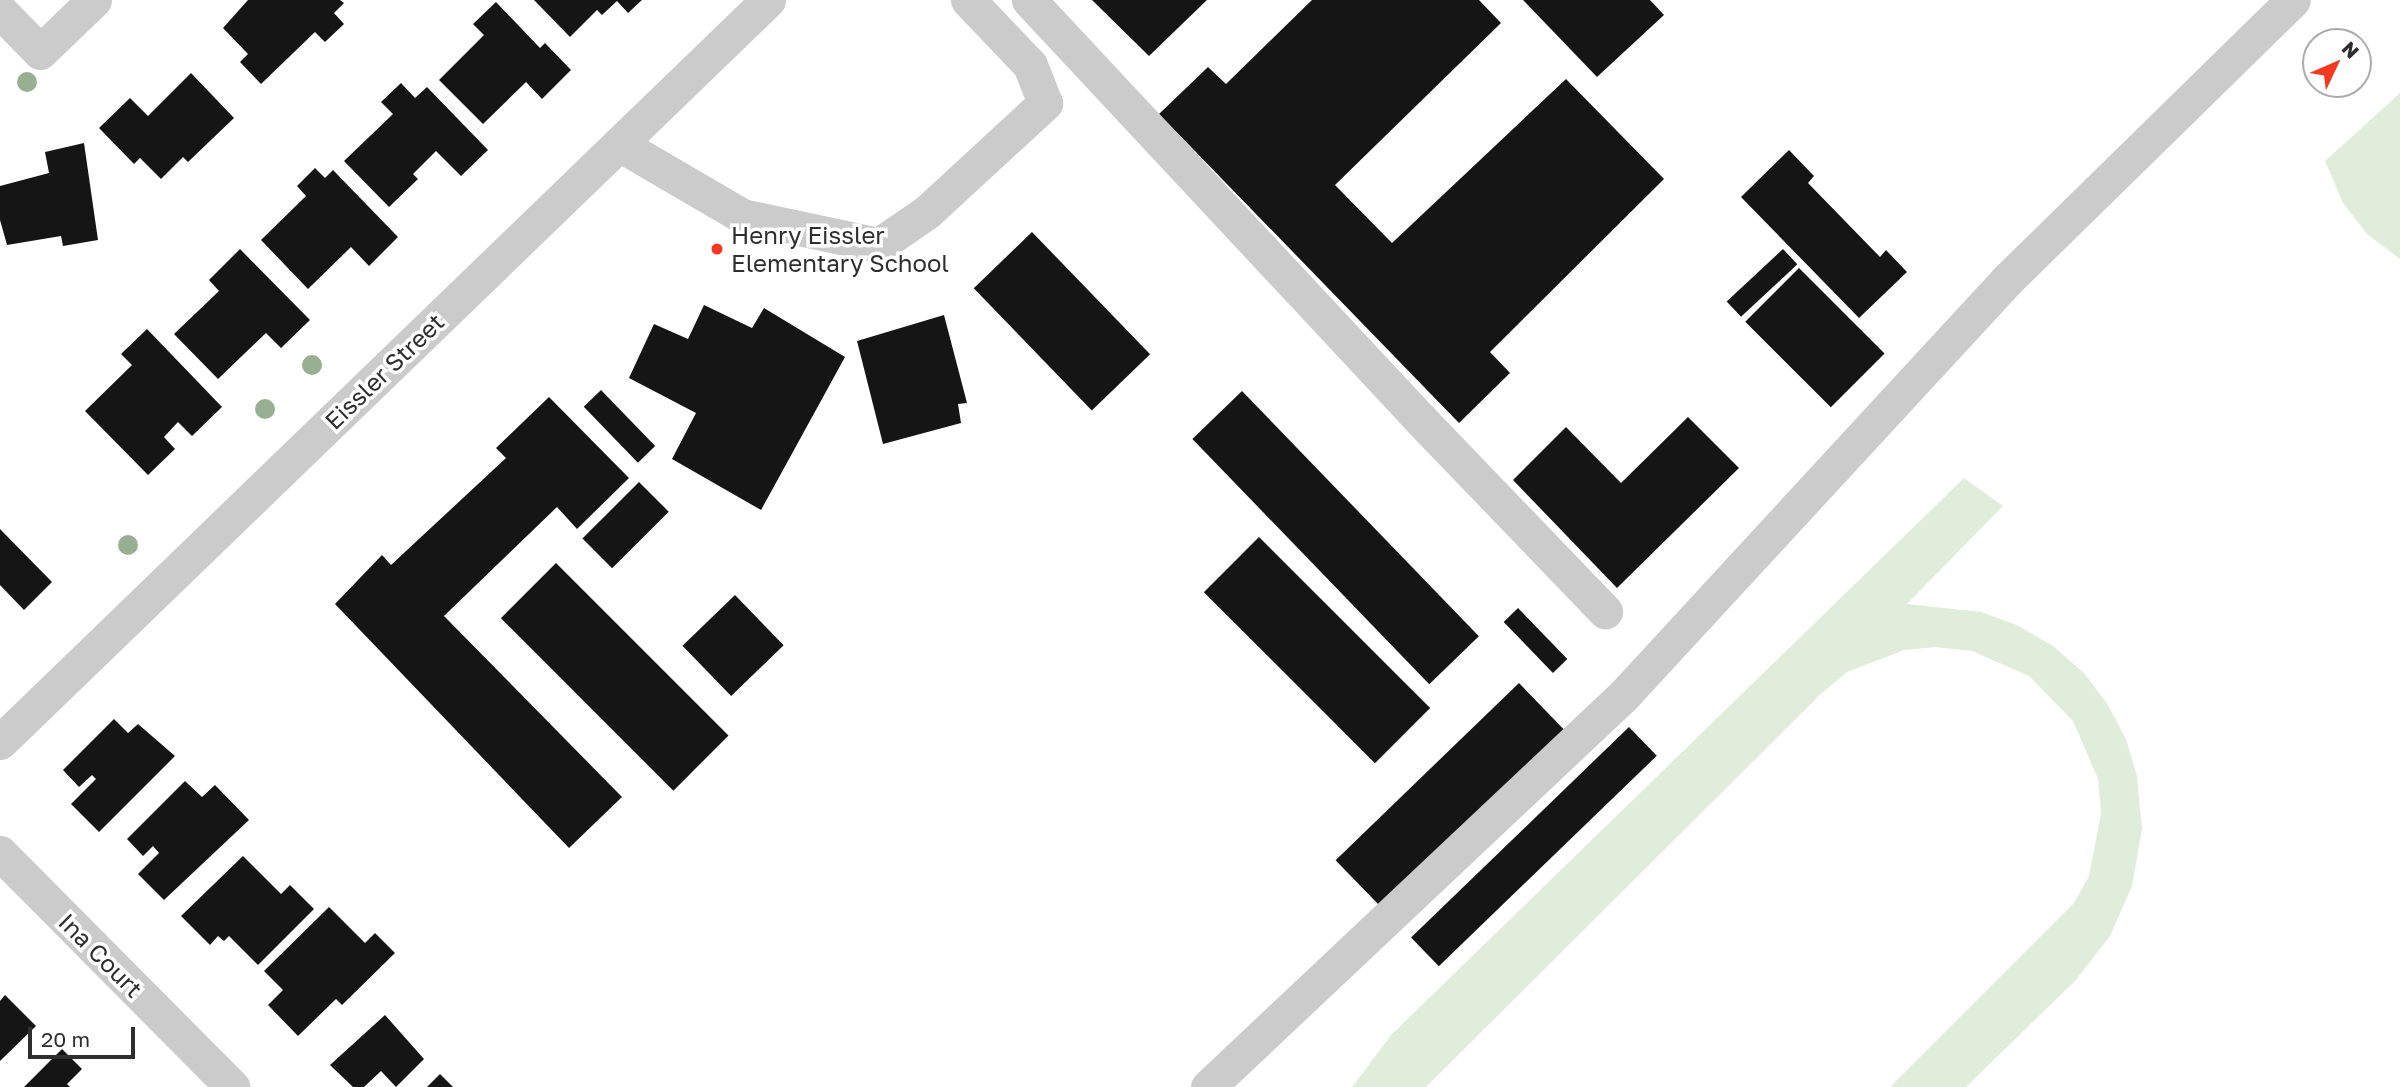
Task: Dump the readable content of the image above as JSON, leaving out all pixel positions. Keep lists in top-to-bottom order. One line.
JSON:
{"streets":{"street":["Eissler Street","Ina Court"]},"places":["Henry Eissler Elementary School"],"scale_bar":"20 m","north":"top right"}
